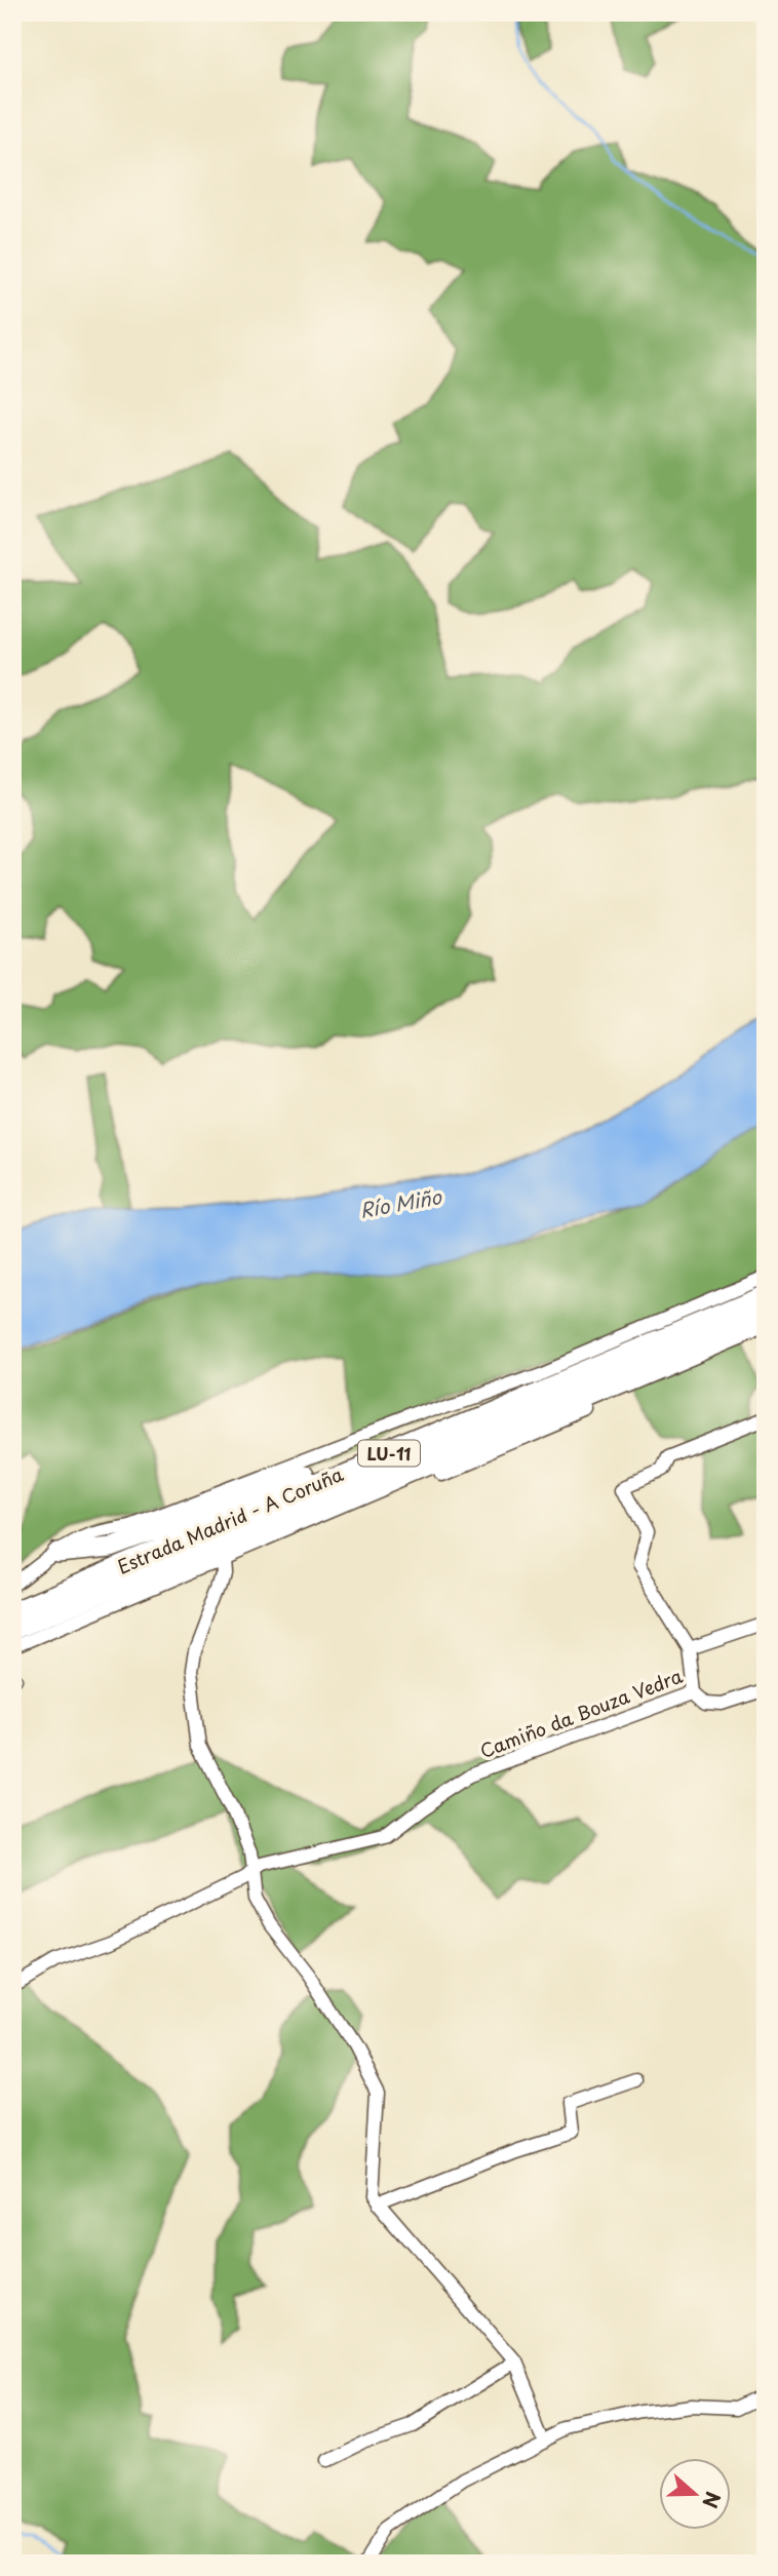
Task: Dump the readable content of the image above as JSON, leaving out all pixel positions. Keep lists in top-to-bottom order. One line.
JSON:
{"streets":{"highway":["LU-11","Estrada Madrid - A Coruña"],"street":["Camiño da Bouza Vedra"]},"water":["Río Miño"],"north":"right"}
